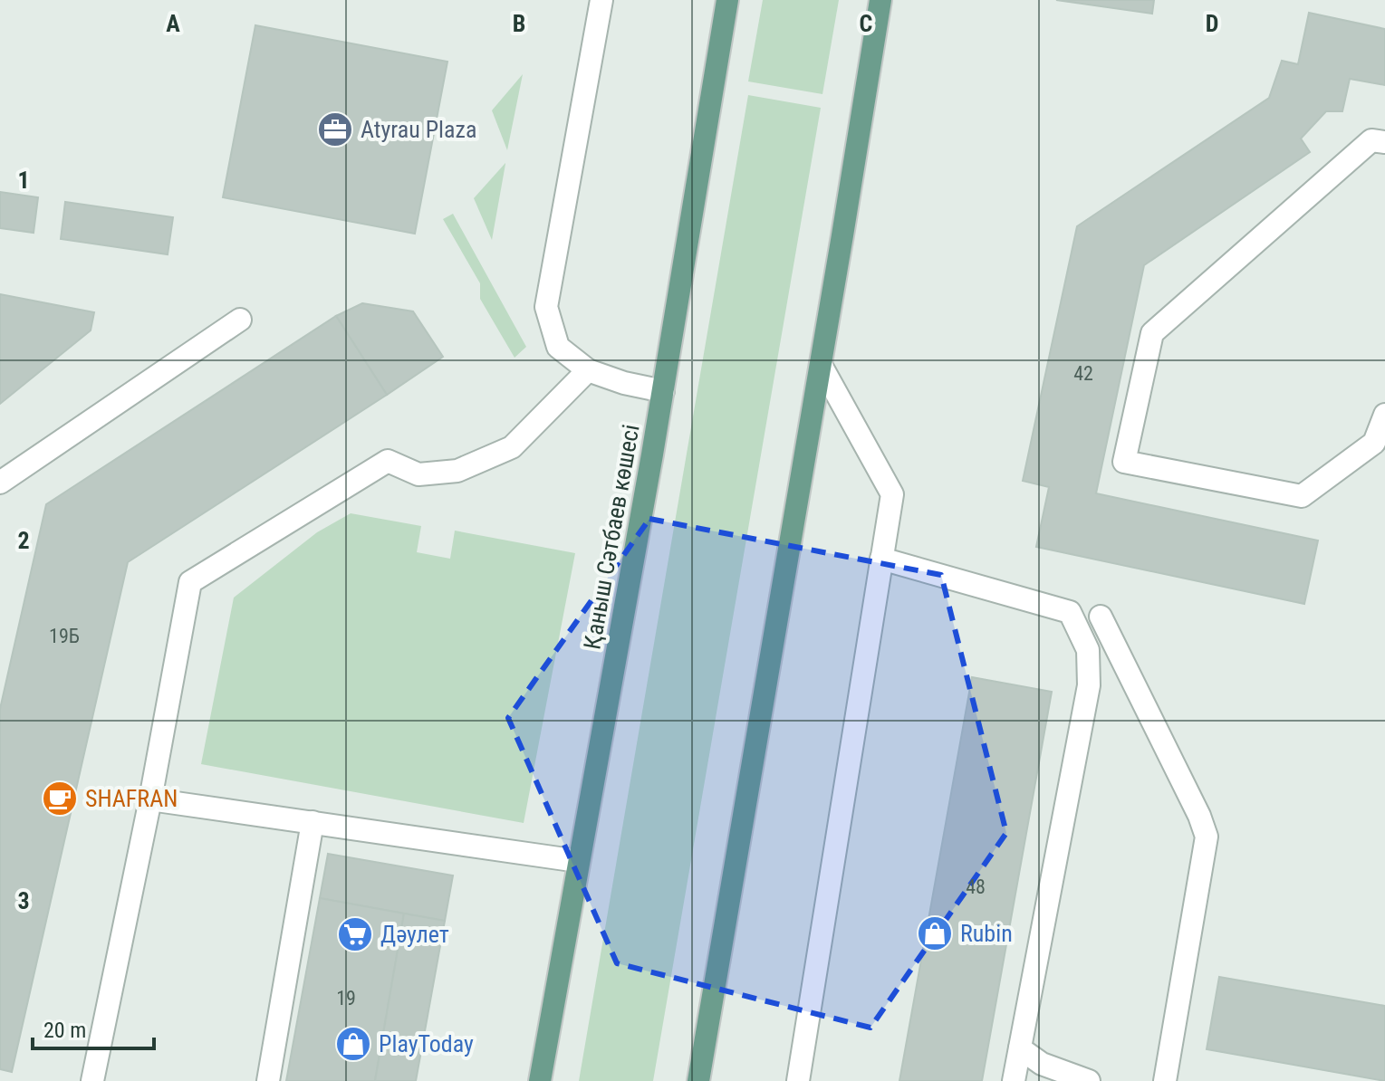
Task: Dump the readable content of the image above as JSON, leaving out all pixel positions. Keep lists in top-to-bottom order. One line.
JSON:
{"streets":{"main road":["Қаныш Сәтбаев көшесі"]},"places":{"office":["Atyrau Plaza"],"cafe":["SHAFRAN"],"shop":["Rubin","PlayToday"],"supermarket":["Дәулет"]},"house_numbers":["42","19Б","48","19"],"scale_bar":"20 m","grid":{"columns":["A","B","C","D"],"rows":["1","2","3"]}}
